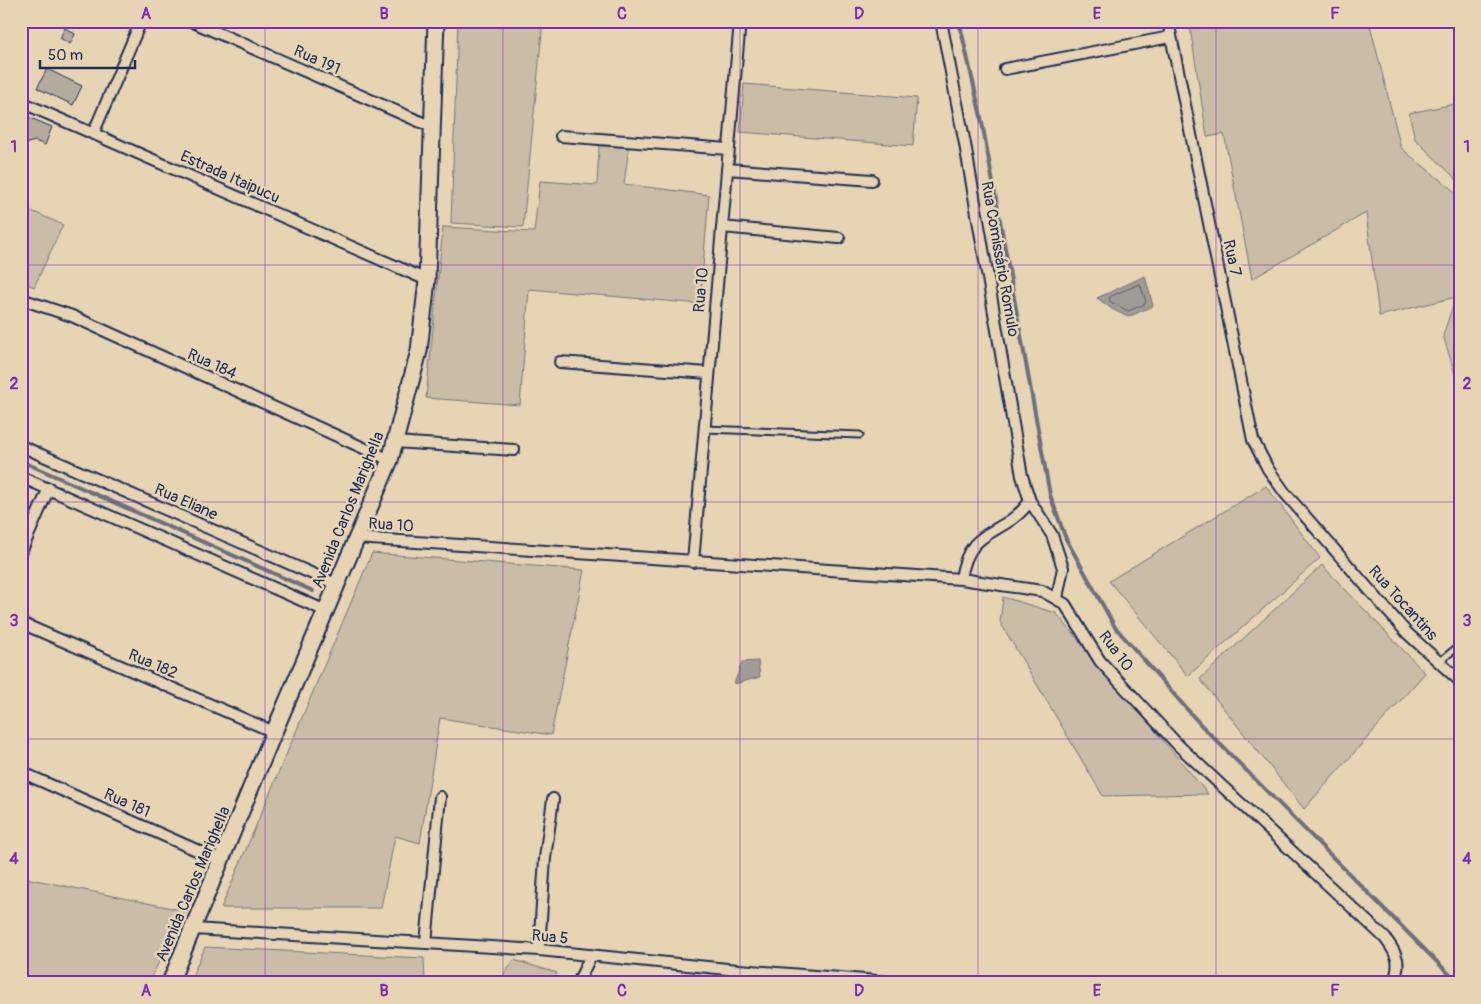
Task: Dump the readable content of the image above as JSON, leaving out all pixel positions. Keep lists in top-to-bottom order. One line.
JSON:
{"streets":{"main road":["Avenida Carlos Marighella"],"street":["Rua 191","Estrada Itaipucu","Rua 7","Rua Comissário Romulo","Rua 10","Rua 184","Rua Eliane","Rua Tocantins","Rua 182","Rua 181","Rua 5"]},"crossings":[["Rua 191","Avenida Carlos Marighella"],["Estrada Itaipucu","Avenida Carlos Marighella"],["Rua 7","Rua Tocantins"],["Rua Comissário Romulo","Rua 10"],["Rua 10","Avenida Carlos Marighella"],["Rua 184","Avenida Carlos Marighella"],["Rua Eliane","Avenida Carlos Marighella"],["Avenida Carlos Marighella","Rua 182"],["Avenida Carlos Marighella","Rua 181"],["Avenida Carlos Marighella","Rua 5"]],"scale_bar":"50 m","grid":{"columns":["A","B","C","D","E","F"],"rows":["1","2","3","4"]}}
